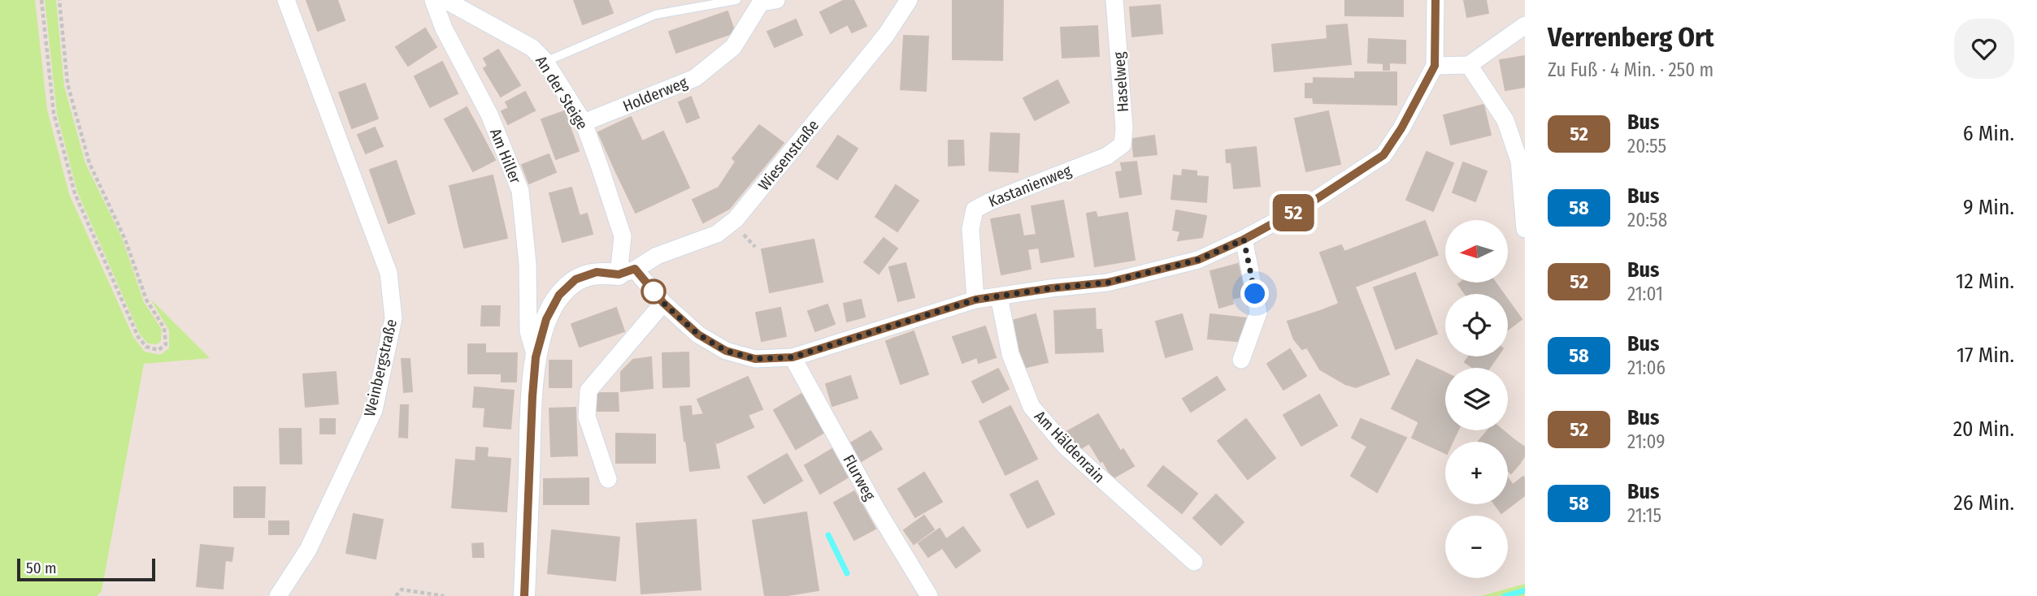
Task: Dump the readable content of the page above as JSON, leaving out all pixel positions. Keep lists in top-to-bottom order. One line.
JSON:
{"streets":{"street":["Haselweg","An der Steige","Holderweg","Wiesenstraße","Am Hiller","Kastanienweg","Weinbergstraße","Am Häldenrain","Flurweg"]},"crossings":[["Haselweg","Kastanienweg"],["An der Steige","Holderweg"],["An der Steige","Wiesenstraße"]],"lines":["bus line 52"],"scale_bar":"50 m","north":"left","page":{"on_map":"52","heading":["Verrenberg Ort","Zu Fuß · 4 Min. · 250 m"],"list":[{"mark":"52","name":"Bus","note":"20:55","value":"6 Min."},{"mark":"58","name":"Bus","note":"20:58","value":"9 Min."},{"mark":"52","name":"Bus","note":"21:01","value":"12 Min."},{"mark":"58","name":"Bus","note":"21:06","value":"17 Min."},{"mark":"52","name":"Bus","note":"21:09","value":"20 Min."},{"mark":"58","name":"Bus","note":"21:15","value":"26 Min."}],"map_buttons":["+","−"],"scale":"50 m"}}
